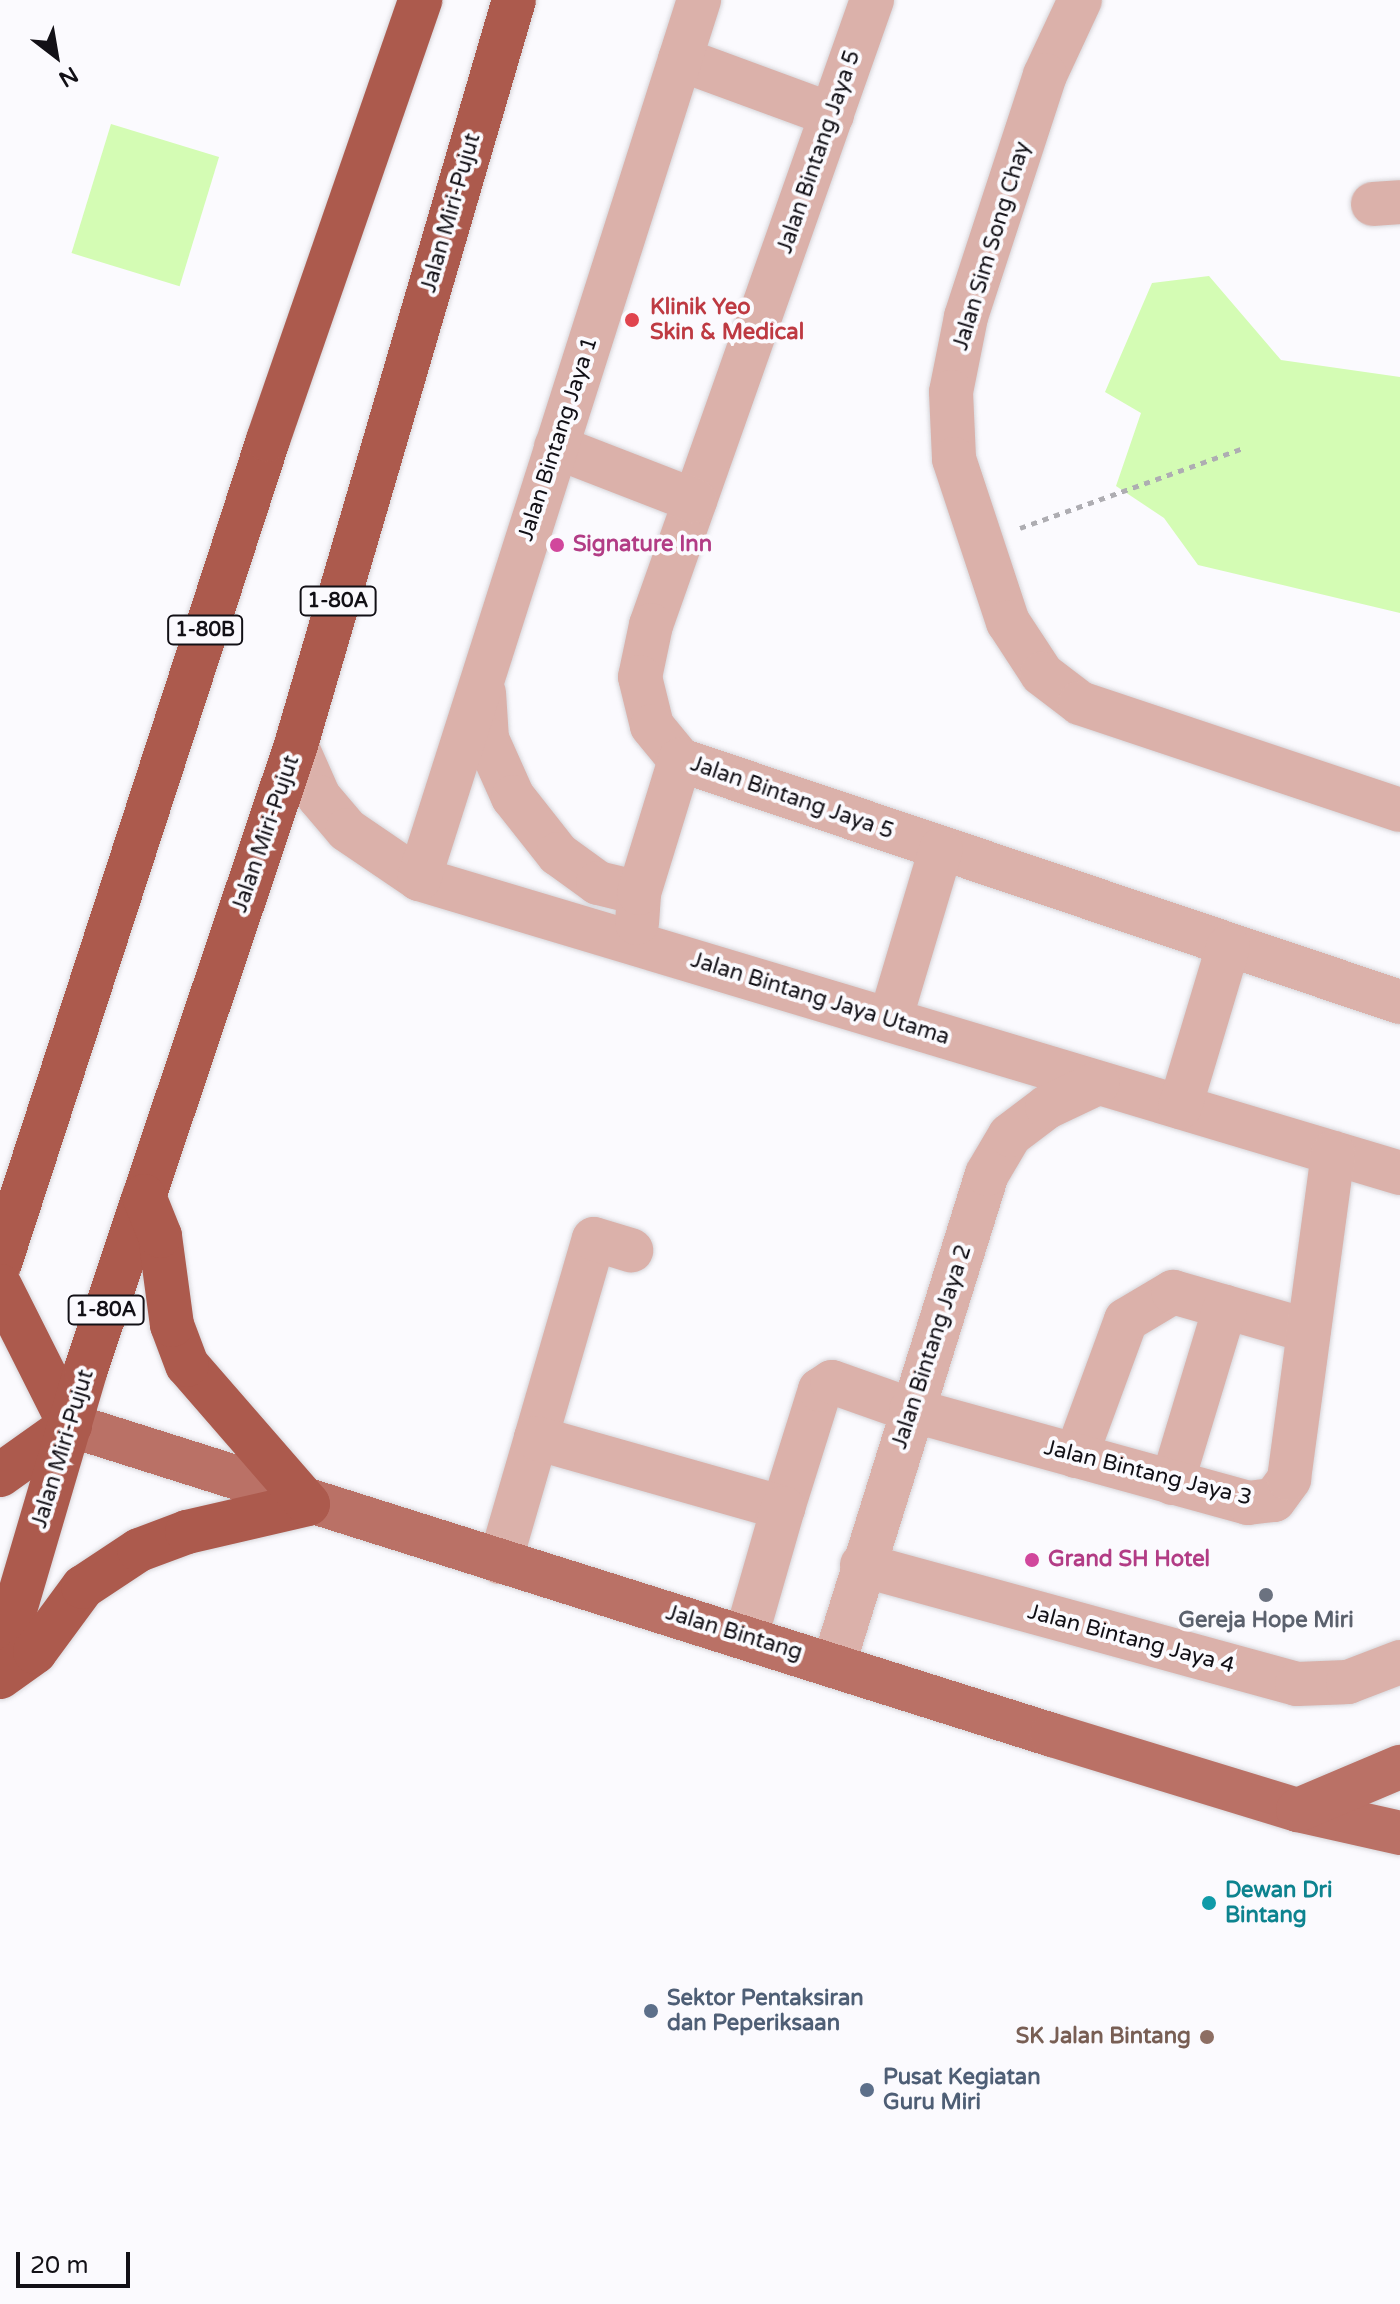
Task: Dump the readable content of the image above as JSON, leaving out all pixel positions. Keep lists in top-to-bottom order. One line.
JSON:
{"streets":{"highway":["Jalan Miri-Pujut","1-80A","1-80B"],"main road":["Jalan Bintang"],"street":["Jalan Bintang Jaya 5","Jalan Sim Song Chay","Jalan Bintang Jaya 1","Jalan Bintang Jaya Utama","Jalan Bintang Jaya 2","Jalan Bintang Jaya 3","Jalan Bintang Jaya 4"]},"crossings":[["Jalan Miri-Pujut","Jalan Bintang Jaya Utama"],["Jalan Miri-Pujut","Jalan Bintang"],["Jalan Bintang Jaya 1","Jalan Bintang Jaya Utama"],["Jalan Bintang Jaya Utama","Jalan Bintang Jaya 2"],["Jalan Bintang Jaya Utama","Jalan Bintang Jaya 3"],["Jalan Bintang Jaya 2","Jalan Bintang Jaya 3"],["Jalan Bintang Jaya 2","Jalan Bintang"],["Jalan Bintang Jaya 2","Jalan Bintang Jaya 4"]],"places":["Klinik Yeo Skin & Medical","Signature Inn","Grand SH Hotel","Gereja Hope Miri","Dewan Dri Bintang","Sektor Pentaksiran dan Peperiksaan","SK Jalan Bintang","Pusat Kegiatan Guru Miri"],"scale_bar":"20 m","north":"bottom right"}
